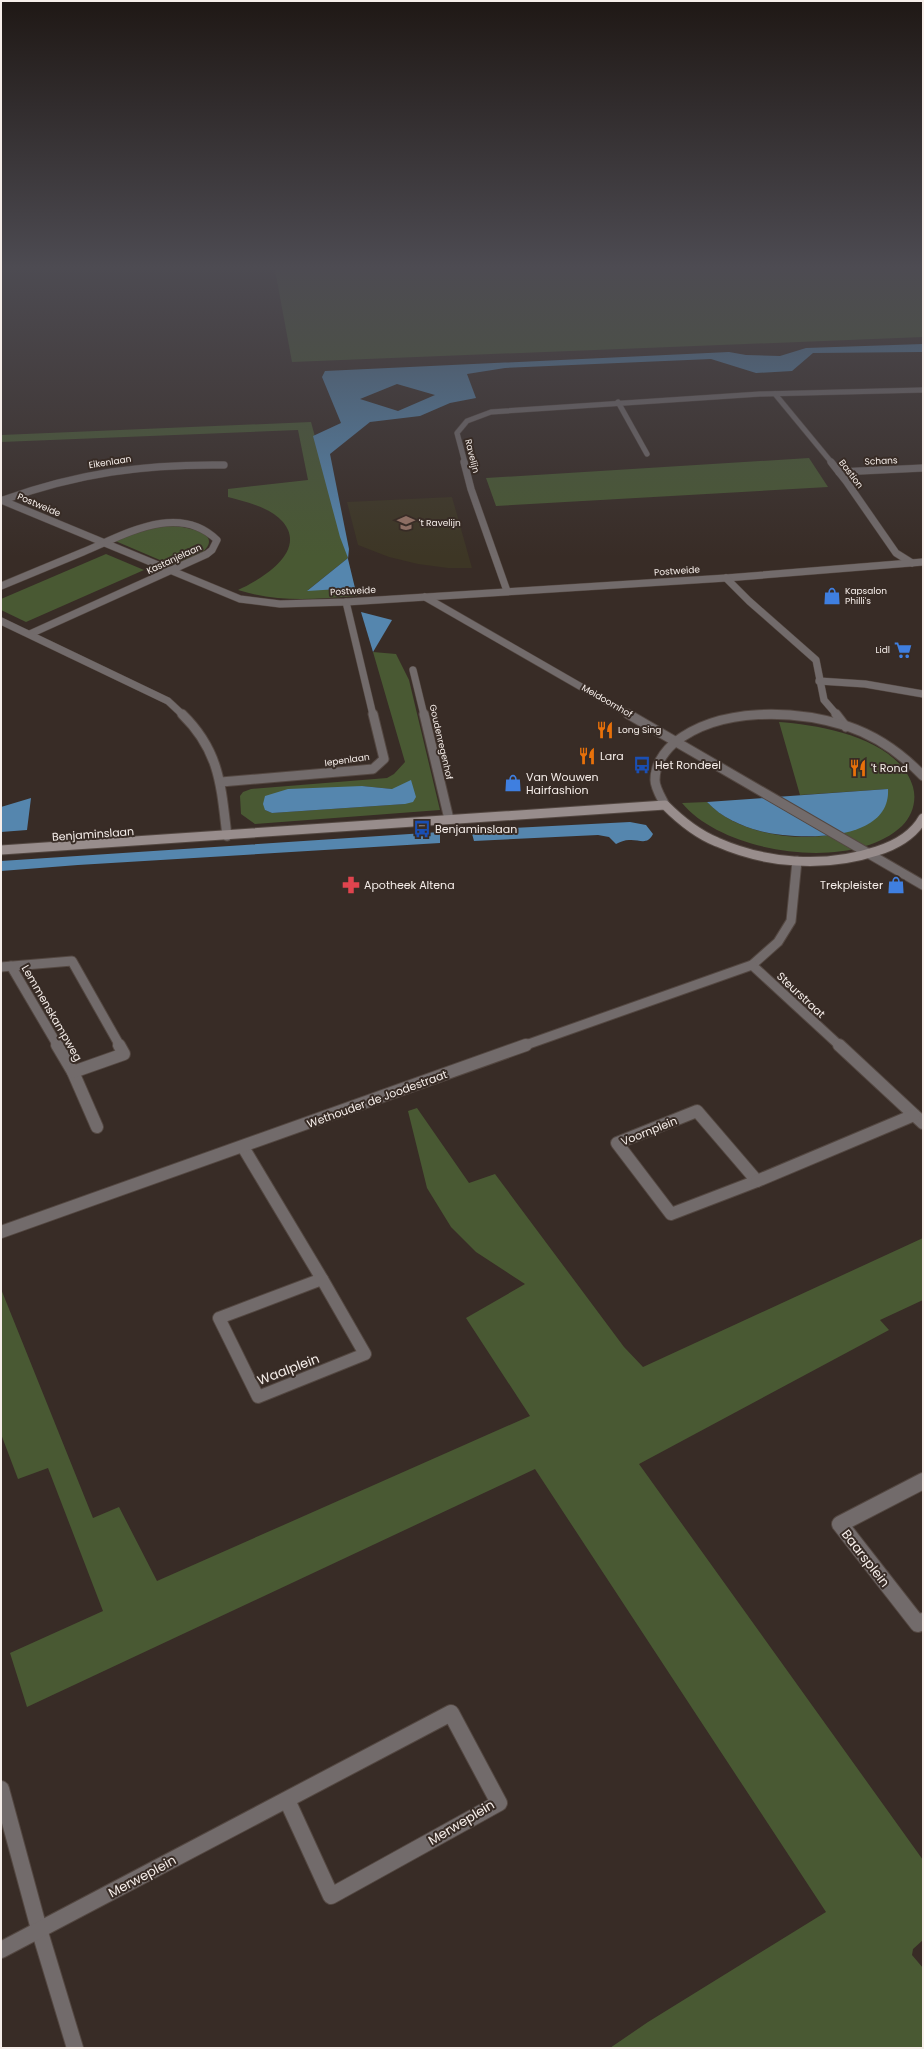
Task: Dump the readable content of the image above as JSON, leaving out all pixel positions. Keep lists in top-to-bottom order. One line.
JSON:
{"streets":{"street":["Ravelijn","Schans","Eikenlaan","Bastion","Postweide","Kastanjelaan","Meidoornhof","Goudenregenhof","Iepenlaan","Benjaminslaan","Steurstraat","Lemmenskampweg","Wethouder de Joodestraat","Voornplein","Waalplein","Baarsplein","Merweplein"]},"crossings":[["Ravelijn","Bastion"],["Ravelijn","Postweide"],["Schans","Bastion"],["Eikenlaan","Postweide"],["Bastion","Postweide"],["Postweide","Kastanjelaan"],["Postweide","Meidoornhof"],["Postweide","Iepenlaan"],["Goudenregenhof","Benjaminslaan"],["Steurstraat","Wethouder de Joodestraat"],["Steurstraat","Voornplein"],["Wethouder de Joodestraat","Waalplein"]],"places":{"school or university":["'t Ravelijn"],"shop":["Kapsalon Philli's","Van Wouwen Hairfashion","Trekpleister"],"supermarket":["Lidl"],"restaurant":["Long Sing","Lara","'t Rond"],"bus stop":["Het Rondeel","Benjaminslaan"],"pharmacy":["Apotheek Altena"]}}
